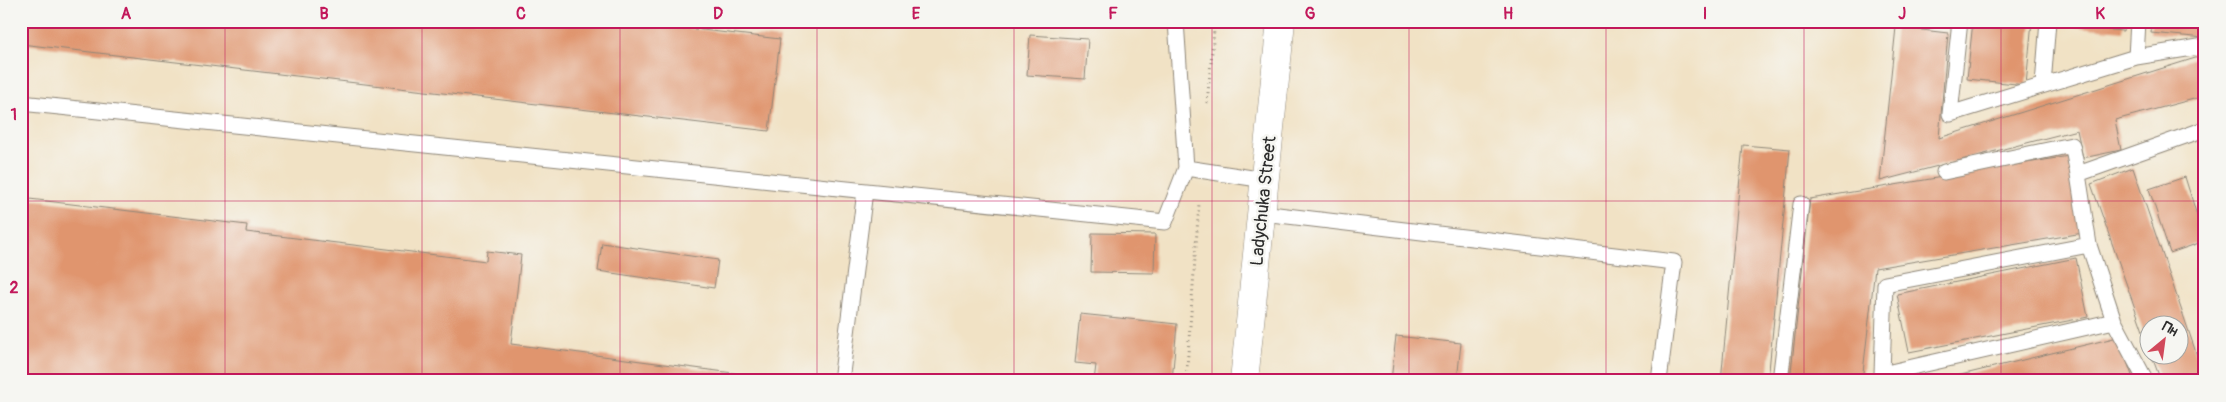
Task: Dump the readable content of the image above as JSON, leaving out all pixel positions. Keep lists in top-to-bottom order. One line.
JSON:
{"streets":{"street":["Ladychuka Street"]},"north":"top right","grid":{"columns":["A","B","C","D","E","F","G","H","I","J","K"],"rows":["1","2"]}}
